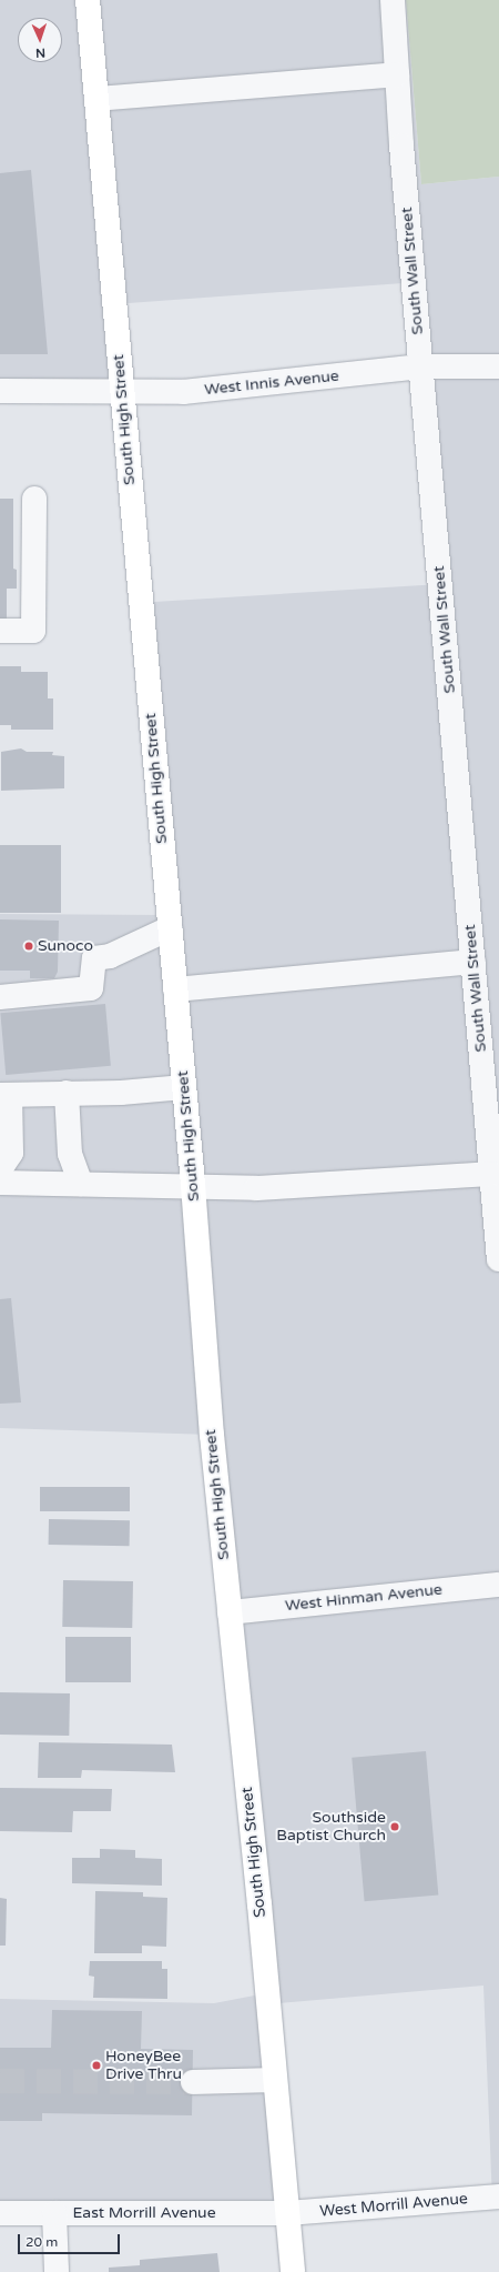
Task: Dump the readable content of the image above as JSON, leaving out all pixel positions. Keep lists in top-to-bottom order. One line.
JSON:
{"streets":{"main road":["South High Street"],"street":["South Wall Street","West Innis Avenue","West Hinman Avenue","West Morrill Avenue","East Morrill Avenue"]},"crossings":[["South Wall Street","West Innis Avenue"],["West Innis Avenue","South High Street"],["South High Street","West Hinman Avenue"],["South High Street","West Morrill Avenue"],["South High Street","East Morrill Avenue"],["West Morrill Avenue","East Morrill Avenue"]],"places":["Sunoco","Southside Baptist Church","HoneyBee Drive Thru"],"scale_bar":"20 m","north":"bottom"}
